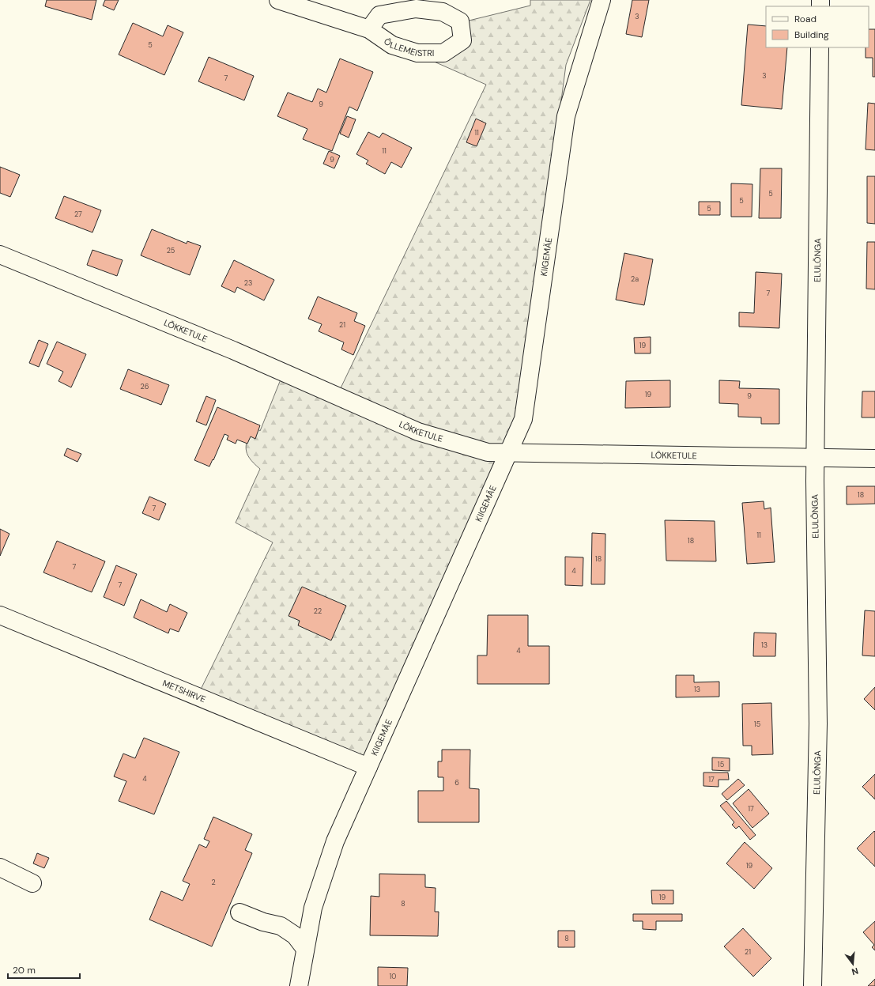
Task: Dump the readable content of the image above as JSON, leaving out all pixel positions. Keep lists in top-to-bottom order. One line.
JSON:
{"streets":{"street":["ÕLLEMEISTRI","KIIGEMÄE","ELULÕNGA","LÕKKETULE","METSHIRVE"]},"crossings":[["KIIGEMÄE","LÕKKETULE"],["KIIGEMÄE","METSHIRVE"],["ELULÕNGA","LÕKKETULE"]],"house_numbers":["3","5","3","7","9","11","11","9","5","5","5","27","25","2a","23","7","21","19","26","19","9","18","7","11","18","18","7","4","7","22","13","4","13","15","15","4","17","6","17","19","2","19","8","8","21","10"],"legend":["Road","Building"],"scale_bar":"20 m","north":"bottom"}
